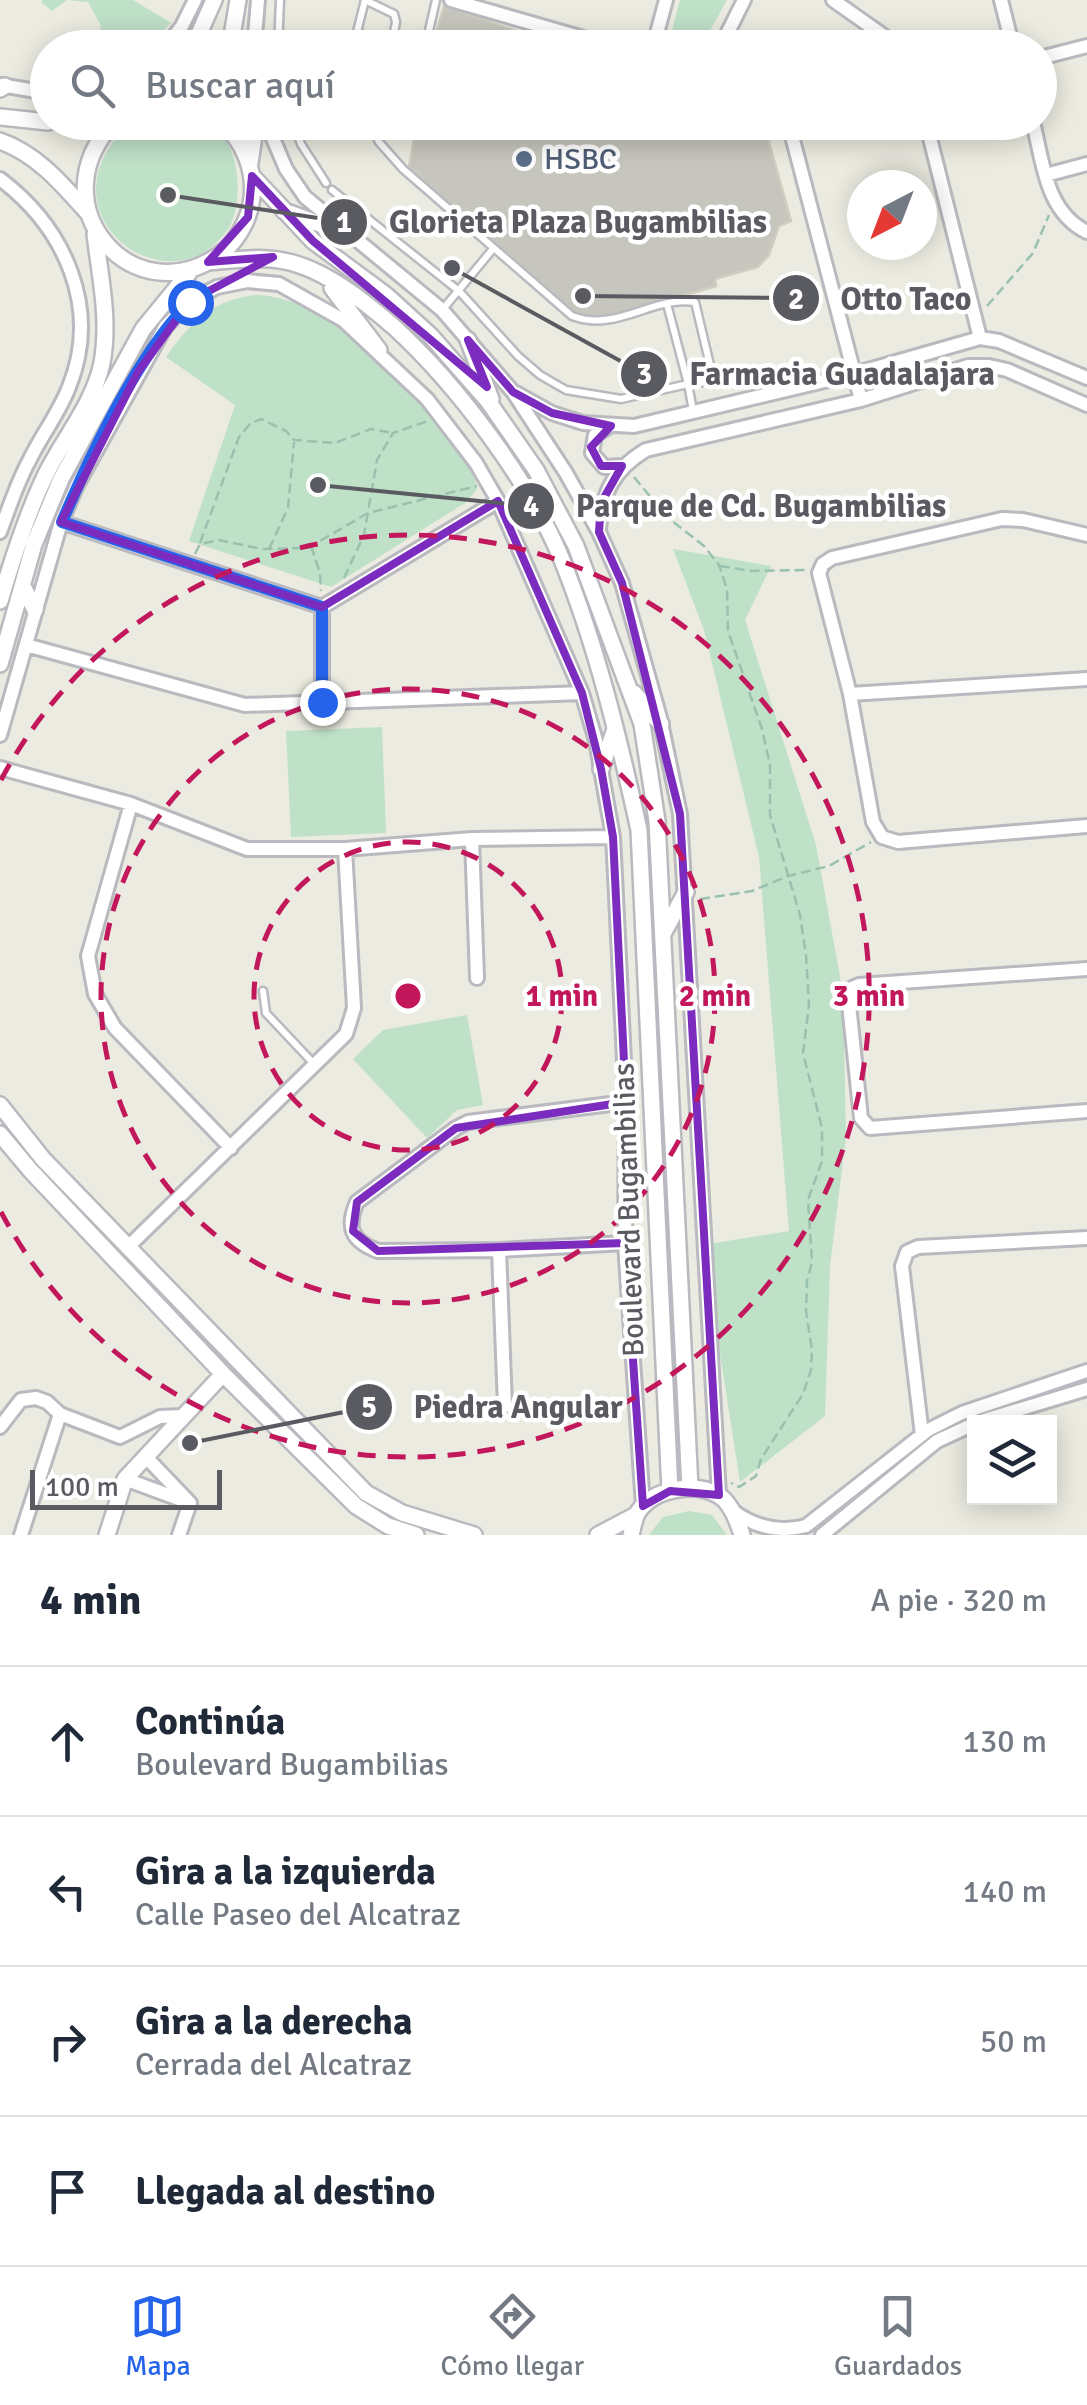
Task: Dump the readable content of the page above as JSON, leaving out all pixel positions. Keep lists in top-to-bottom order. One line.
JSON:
{"streets":{"street":["Boulevard Bugambilias"]},"places":["HSBC","Glorieta Plaza Bugambilias","Farmacia Guadalajara","Otto Taco","Parque de Cd. Bugambilias","Piedra Angular"],"scale_bar":"100 m","north":"bottom left","page":{"search":"Buscar aquí","scale":"100 m","heading":["4 min","A pie · 320 m"],"list":[["Continúa","Boulevard Bugambilias","130 m"],["Gira a la izquierda","Calle Paseo del Alcatraz","140 m"],["Gira a la derecha","Cerrada del Alcatraz","50 m"],"Llegada al destino"],"nav":["Mapa","Cómo llegar","Guardados"]},"rings":["1 min","2 min","3 min"]}
